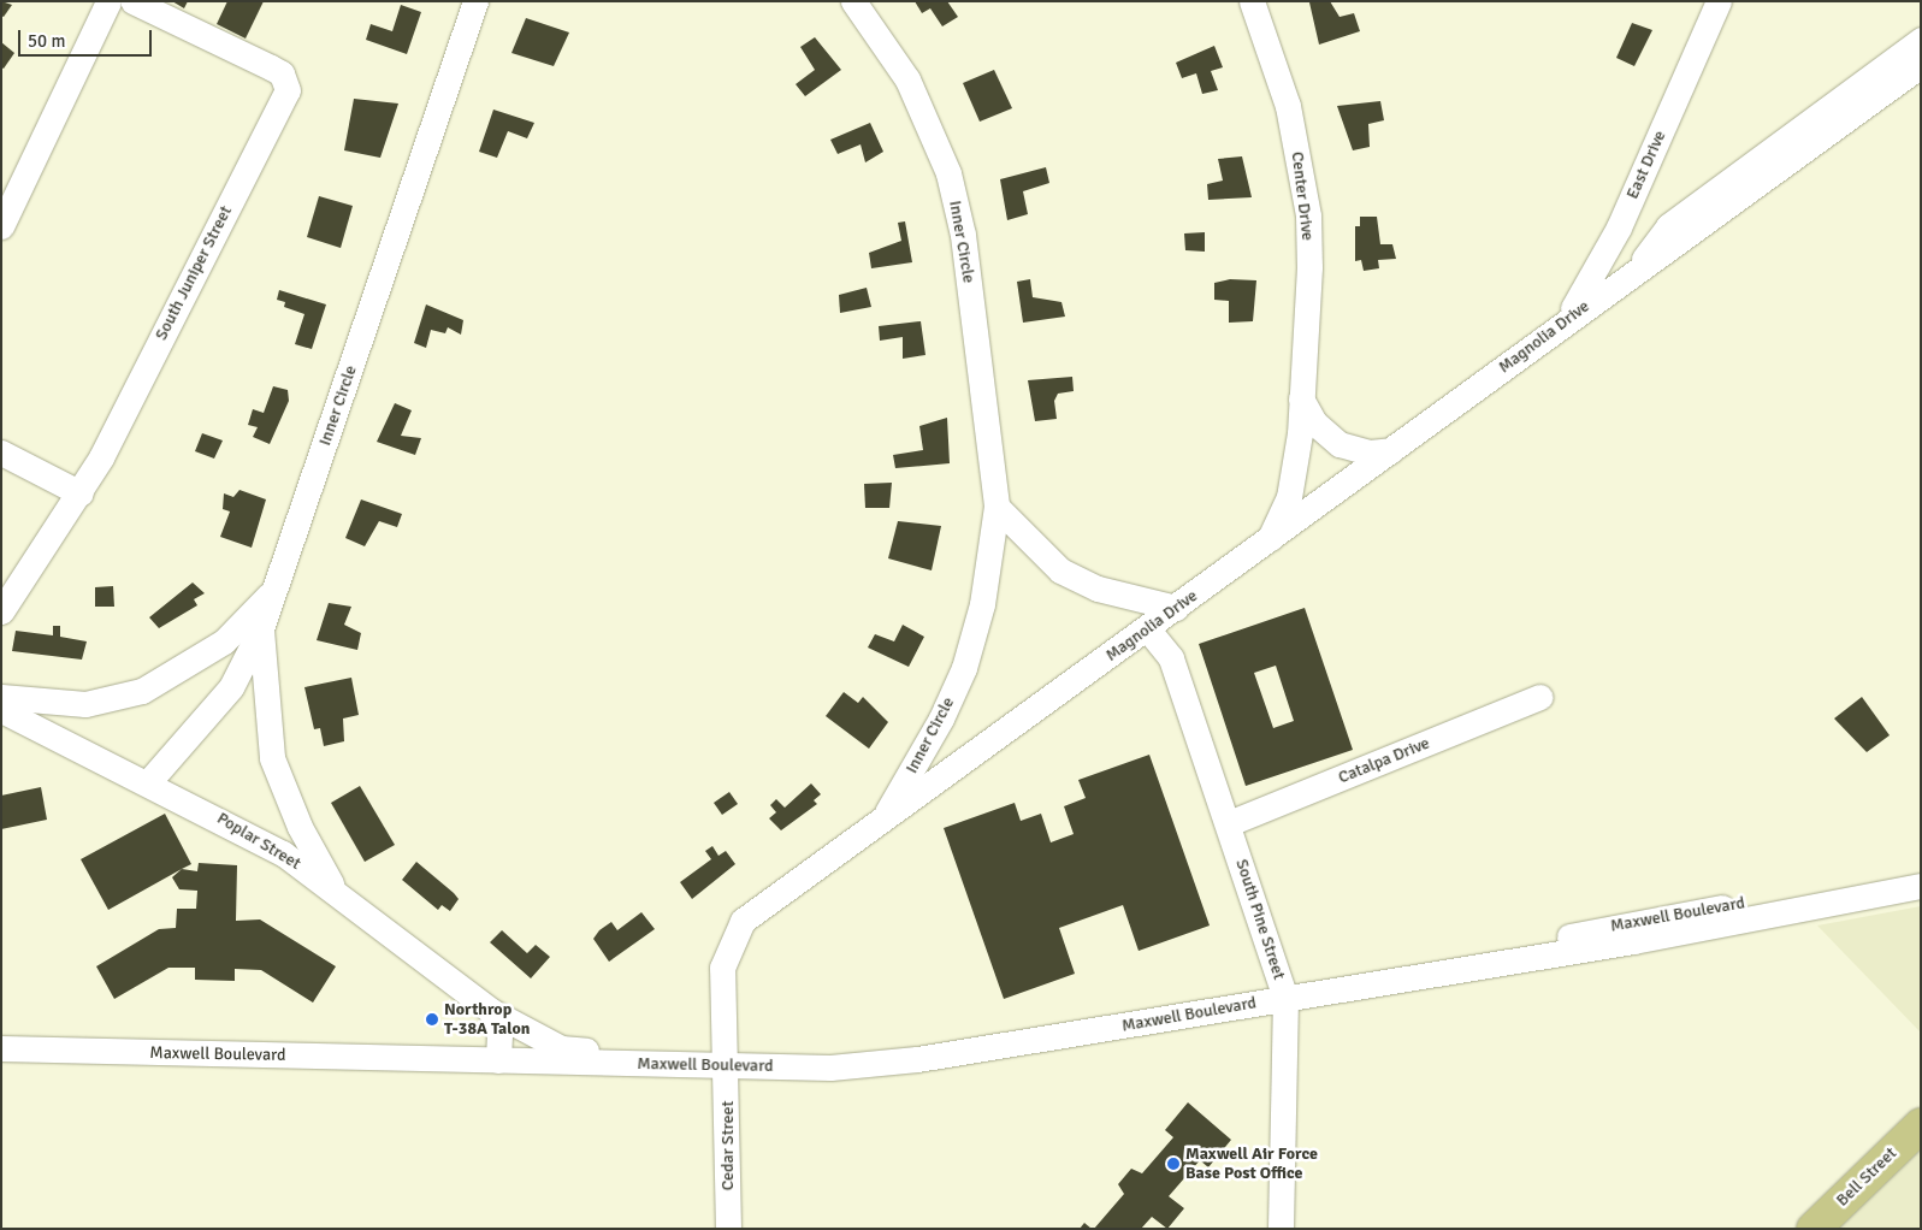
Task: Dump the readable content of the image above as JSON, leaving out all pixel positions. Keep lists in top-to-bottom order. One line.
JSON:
{"streets":{"main road":["Bell Street"],"street":["East Drive","Center Drive","Inner Circle","South Juniper Street","Magnolia Drive","Catalpa Drive","Poplar Street","Maxwell Boulevard","South Pine Street","Cedar Street"]},"crossings":[["East Drive","Magnolia Drive"],["Center Drive","Magnolia Drive"],["Inner Circle","Magnolia Drive"],["Inner Circle","Poplar Street"],["Magnolia Drive","South Pine Street"],["Magnolia Drive","Cedar Street"],["Catalpa Drive","South Pine Street"],["Poplar Street","Maxwell Boulevard"],["Maxwell Boulevard","South Pine Street"],["Maxwell Boulevard","Cedar Street"]],"places":["Northrop T-38A Talon","Maxwell Air Force Base Post Office"],"scale_bar":"50 m"}
